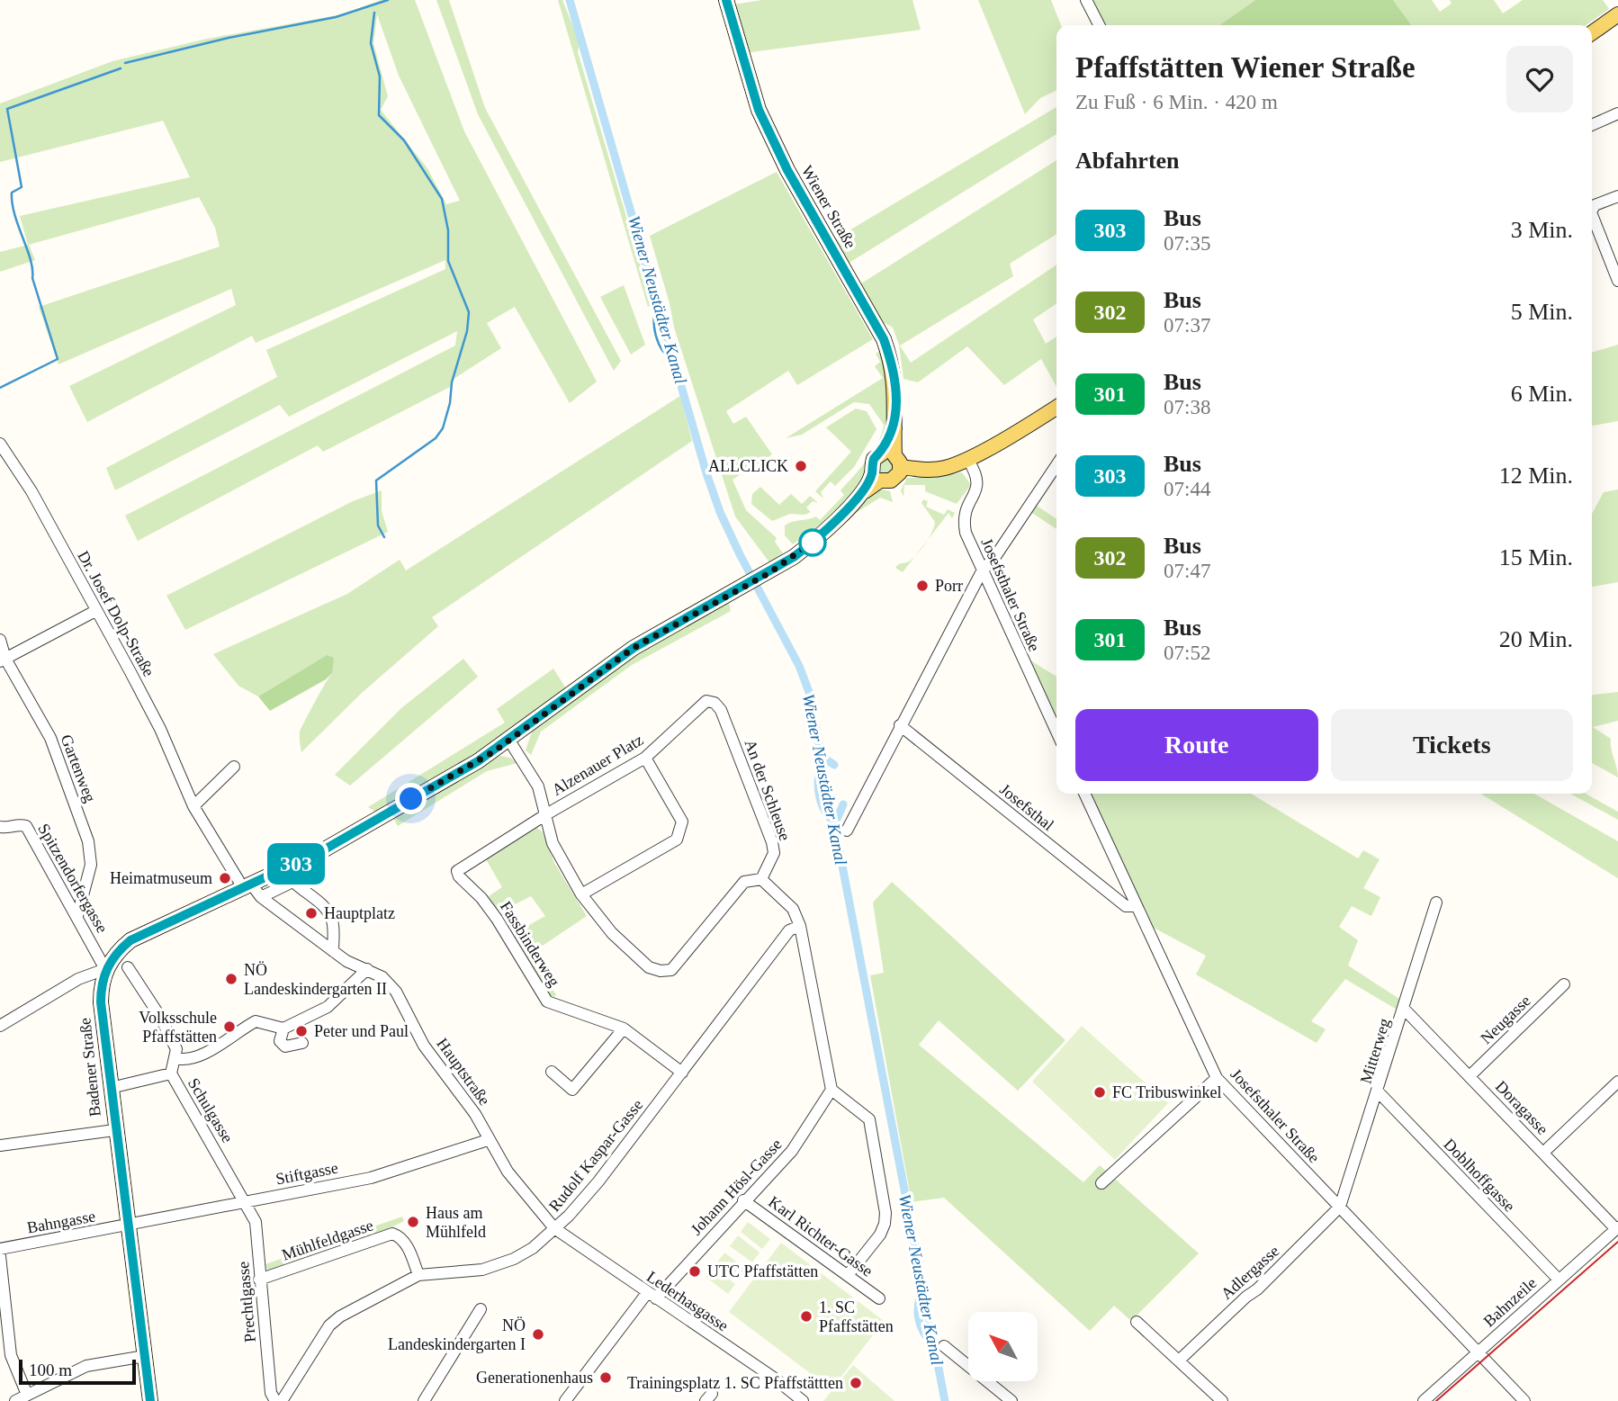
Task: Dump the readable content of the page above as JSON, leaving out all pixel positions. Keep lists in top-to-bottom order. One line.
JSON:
{"streets":{"main road":["Wiener Straße","Badener Straße"],"street":["Josefsthaler Straße","Dr. Josef Dolp-Straße","Alzenauer Platz","Gartenweg","An der Schleuse","Josefsthal","Spitzendorfergasse","Fassbinderweg","Neugasse","Mitterweg","Hauptstraße","Doragasse","Schulgasse","Rudolf Kaspar-Gasse","Stiftgasse","Doblhoffgasse","Johann Hösl-Gasse","Bahngasse","Karl Richter-Gasse","Mühlfeldgasse","Adlergasse","Lederhasgasse","Prechtlgasse","Bahnzeile"]},"crossings":[["Josefsthaler Straße","Josefsthal"],["Josefsthaler Straße","Mitterweg"],["Josefsthaler Straße","Adlergasse"],["Josefsthaler Straße","Bahnzeile"],["Alzenauer Platz","An der Schleuse"],["Alzenauer Platz","Fassbinderweg"],["Gartenweg","Spitzendorfergasse"],["Spitzendorfergasse","Badener Straße"],["Fassbinderweg","Rudolf Kaspar-Gasse"],["Neugasse","Doragasse"],["Mitterweg","Doragasse"],["Mitterweg","Doblhoffgasse"],["Mitterweg","Adlergasse"],["Badener Straße","Stiftgasse"],["Badener Straße","Bahngasse"],["Hauptstraße","Rudolf Kaspar-Gasse"],["Hauptstraße","Stiftgasse"],["Hauptstraße","Lederhasgasse"],["Doragasse","Bahnzeile"],["Schulgasse","Stiftgasse"],["Schulgasse","Prechtlgasse"],["Rudolf Kaspar-Gasse","Mühlfeldgasse"],["Rudolf Kaspar-Gasse","Lederhasgasse"],["Stiftgasse","Bahngasse"],["Stiftgasse","Prechtlgasse"],["Doblhoffgasse","Bahnzeile"],["Johann Hösl-Gasse","Karl Richter-Gasse"],["Johann Hösl-Gasse","Lederhasgasse"],["Mühlfeldgasse","Prechtlgasse"]],"water":["Wiener Neustädter Kanal"],"places":["ALLCLICK","Porr","Heimatmuseum","Hauptplatz","NÖ Landeskindergarten II","Volksschule Pfaffstätten","Peter und Paul","FC Tribuswinkel","Haus am Mühlfeld","UTC Pfaffstätten","1. SC Pfaffstätten","NÖ Landeskindergarten I","Generationenhaus","Trainingsplatz 1. SC Pfaffstättten"],"lines":["bus line 303"],"scale_bar":"100 m","north":"top left","page":{"on_map":"303","heading":[["Pfaffstätten Wiener Straße","Zu Fuß · 6 Min. · 420 m"],"Abfahrten"],"list":[{"mark":"303","name":"Bus","note":"07:35","value":"3 Min."},{"mark":"302","name":"Bus","note":"07:37","value":"5 Min."},{"mark":"301","name":"Bus","note":"07:38","value":"6 Min."},{"mark":"303","name":"Bus","note":"07:44","value":"12 Min."},{"mark":"302","name":"Bus","note":"07:47","value":"15 Min."},{"mark":"301","name":"Bus","note":"07:52","value":"20 Min."}],"buttons":["Route","Tickets"],"scale":"100 m"}}
